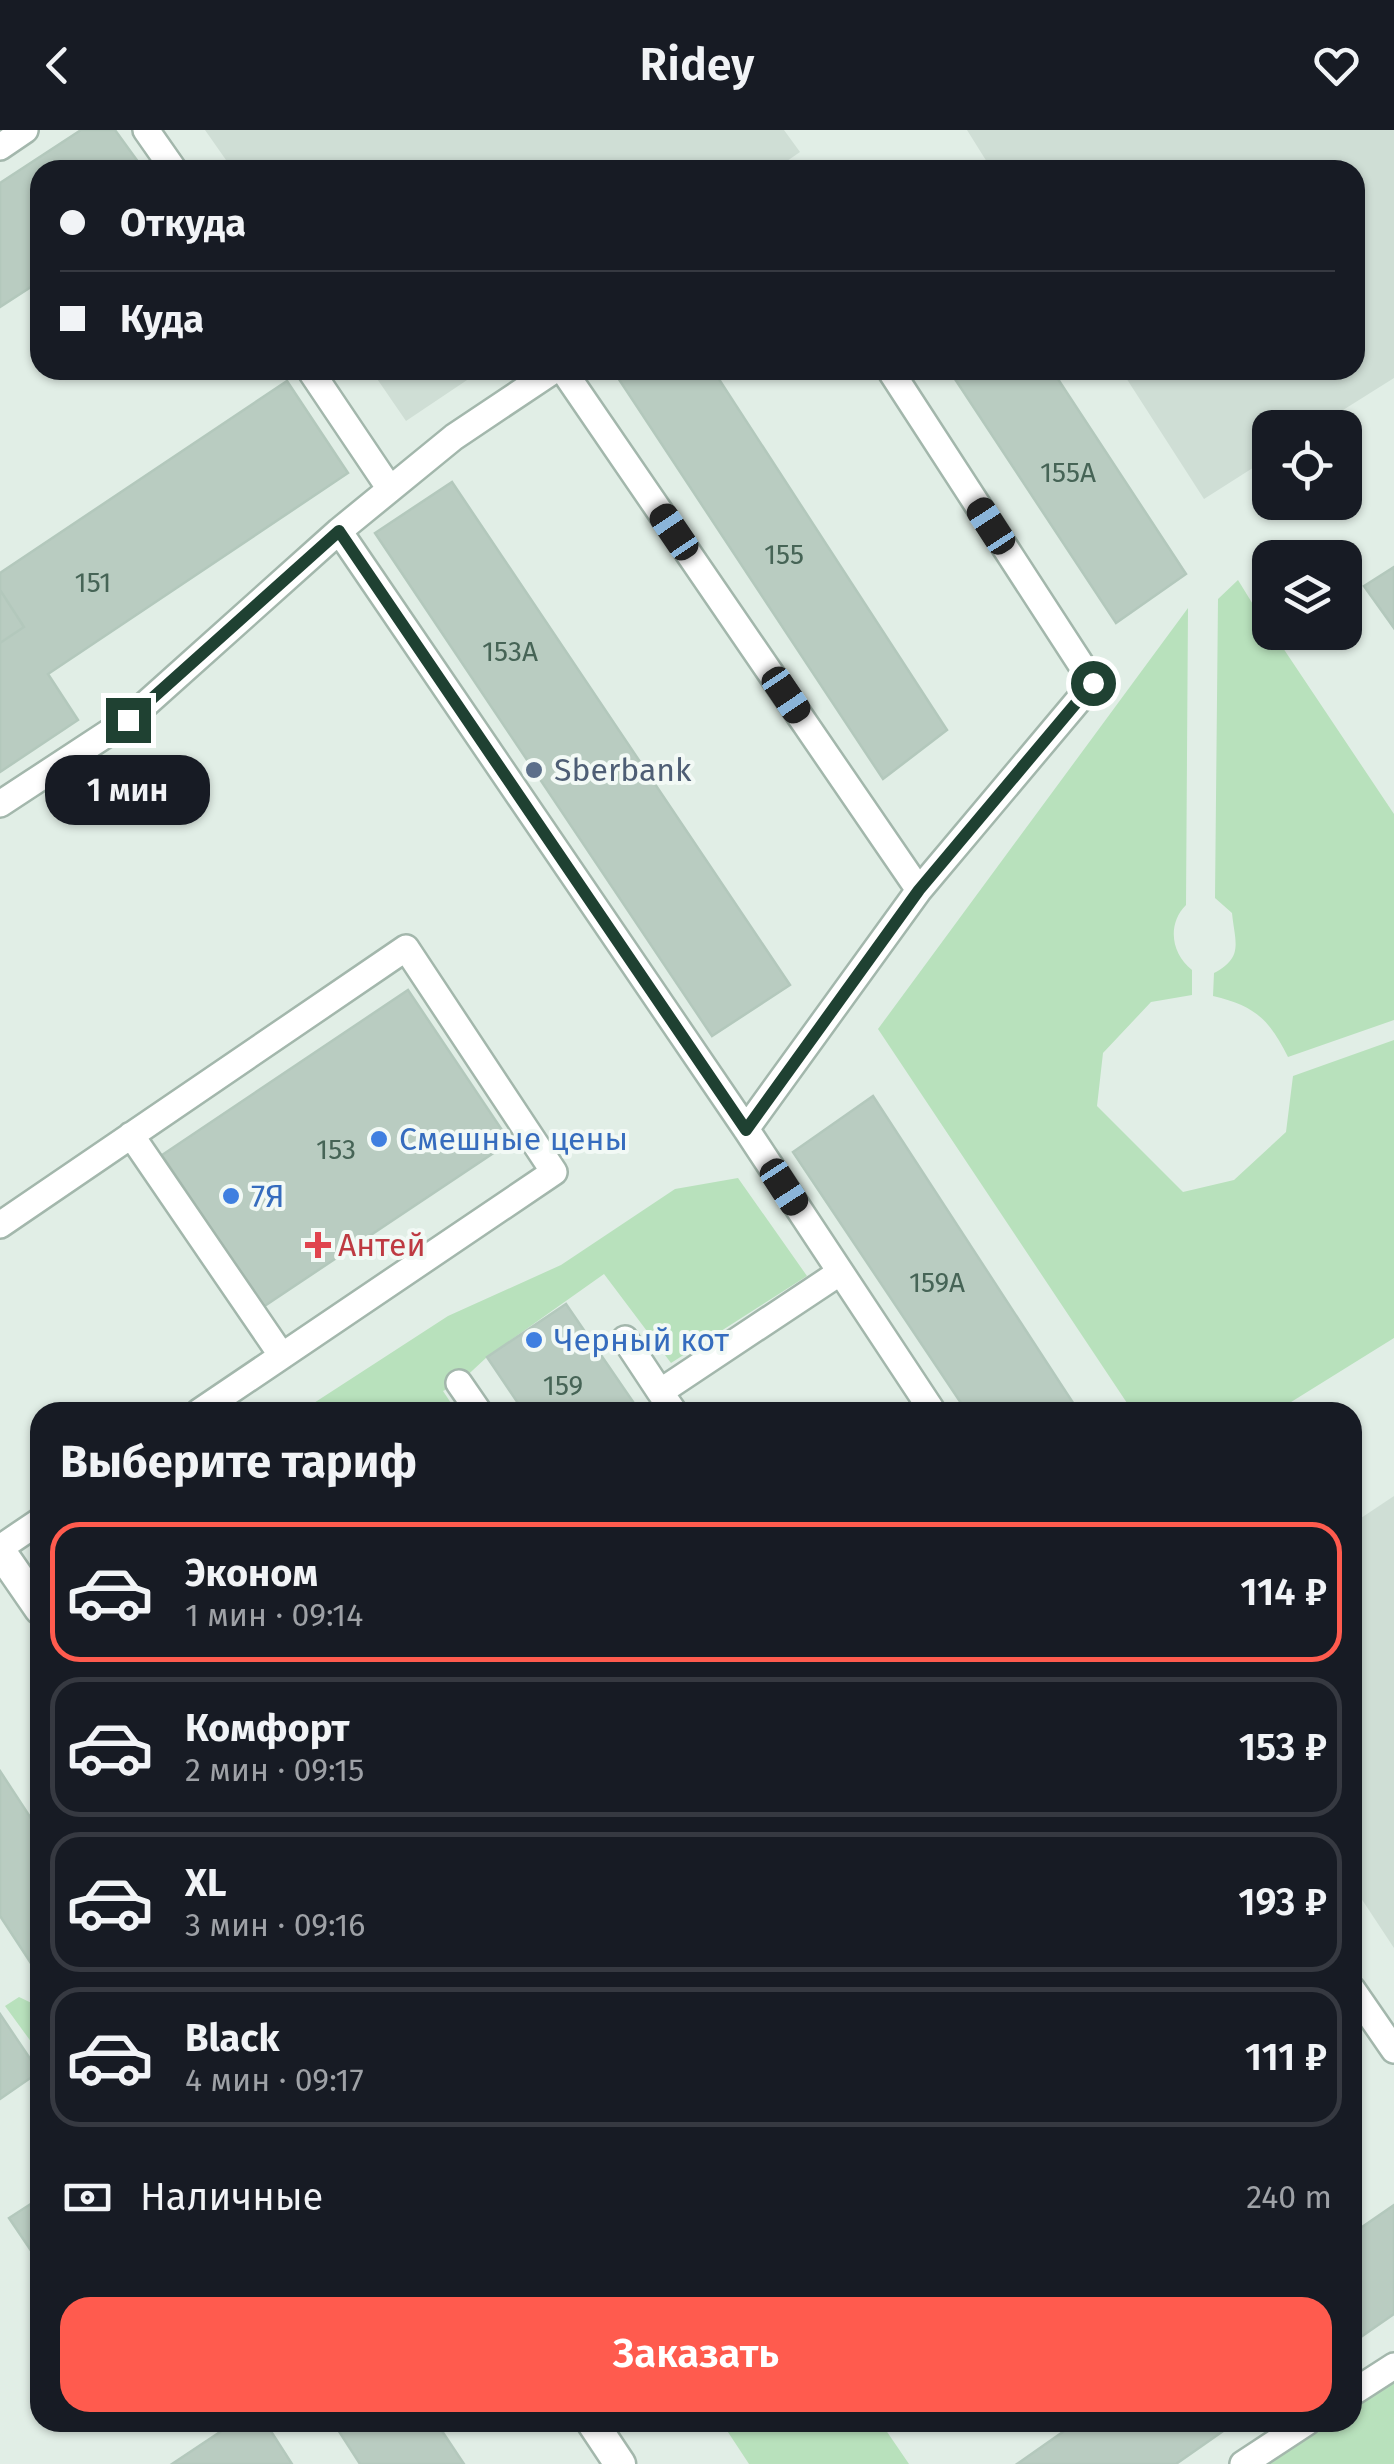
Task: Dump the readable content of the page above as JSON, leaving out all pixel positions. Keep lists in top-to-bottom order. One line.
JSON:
{"places":{"other":["Sberbank","Смешные цены","7Я","Черный кот"],"health":["Антей"]},"house_numbers":["155А","155","151","153А","153","159А","159"],"page":{"header":"Ridey","banner":["Откуда","Куда"],"bubble":"1 мин","heading":"Выберите тариф","list":[{"name":"Эконом","note":"1 мин · 09:14","value":"114 ₽"},{"name":"Комфорт","note":"2 мин · 09:15","value":"153 ₽"},{"name":"XL","note":"3 мин · 09:16","value":"193 ₽"},{"name":"Black","note":"4 мин · 09:17","value":"111 ₽"}],"pay":["Наличные","240 m"],"buttons":"Заказать"}}
